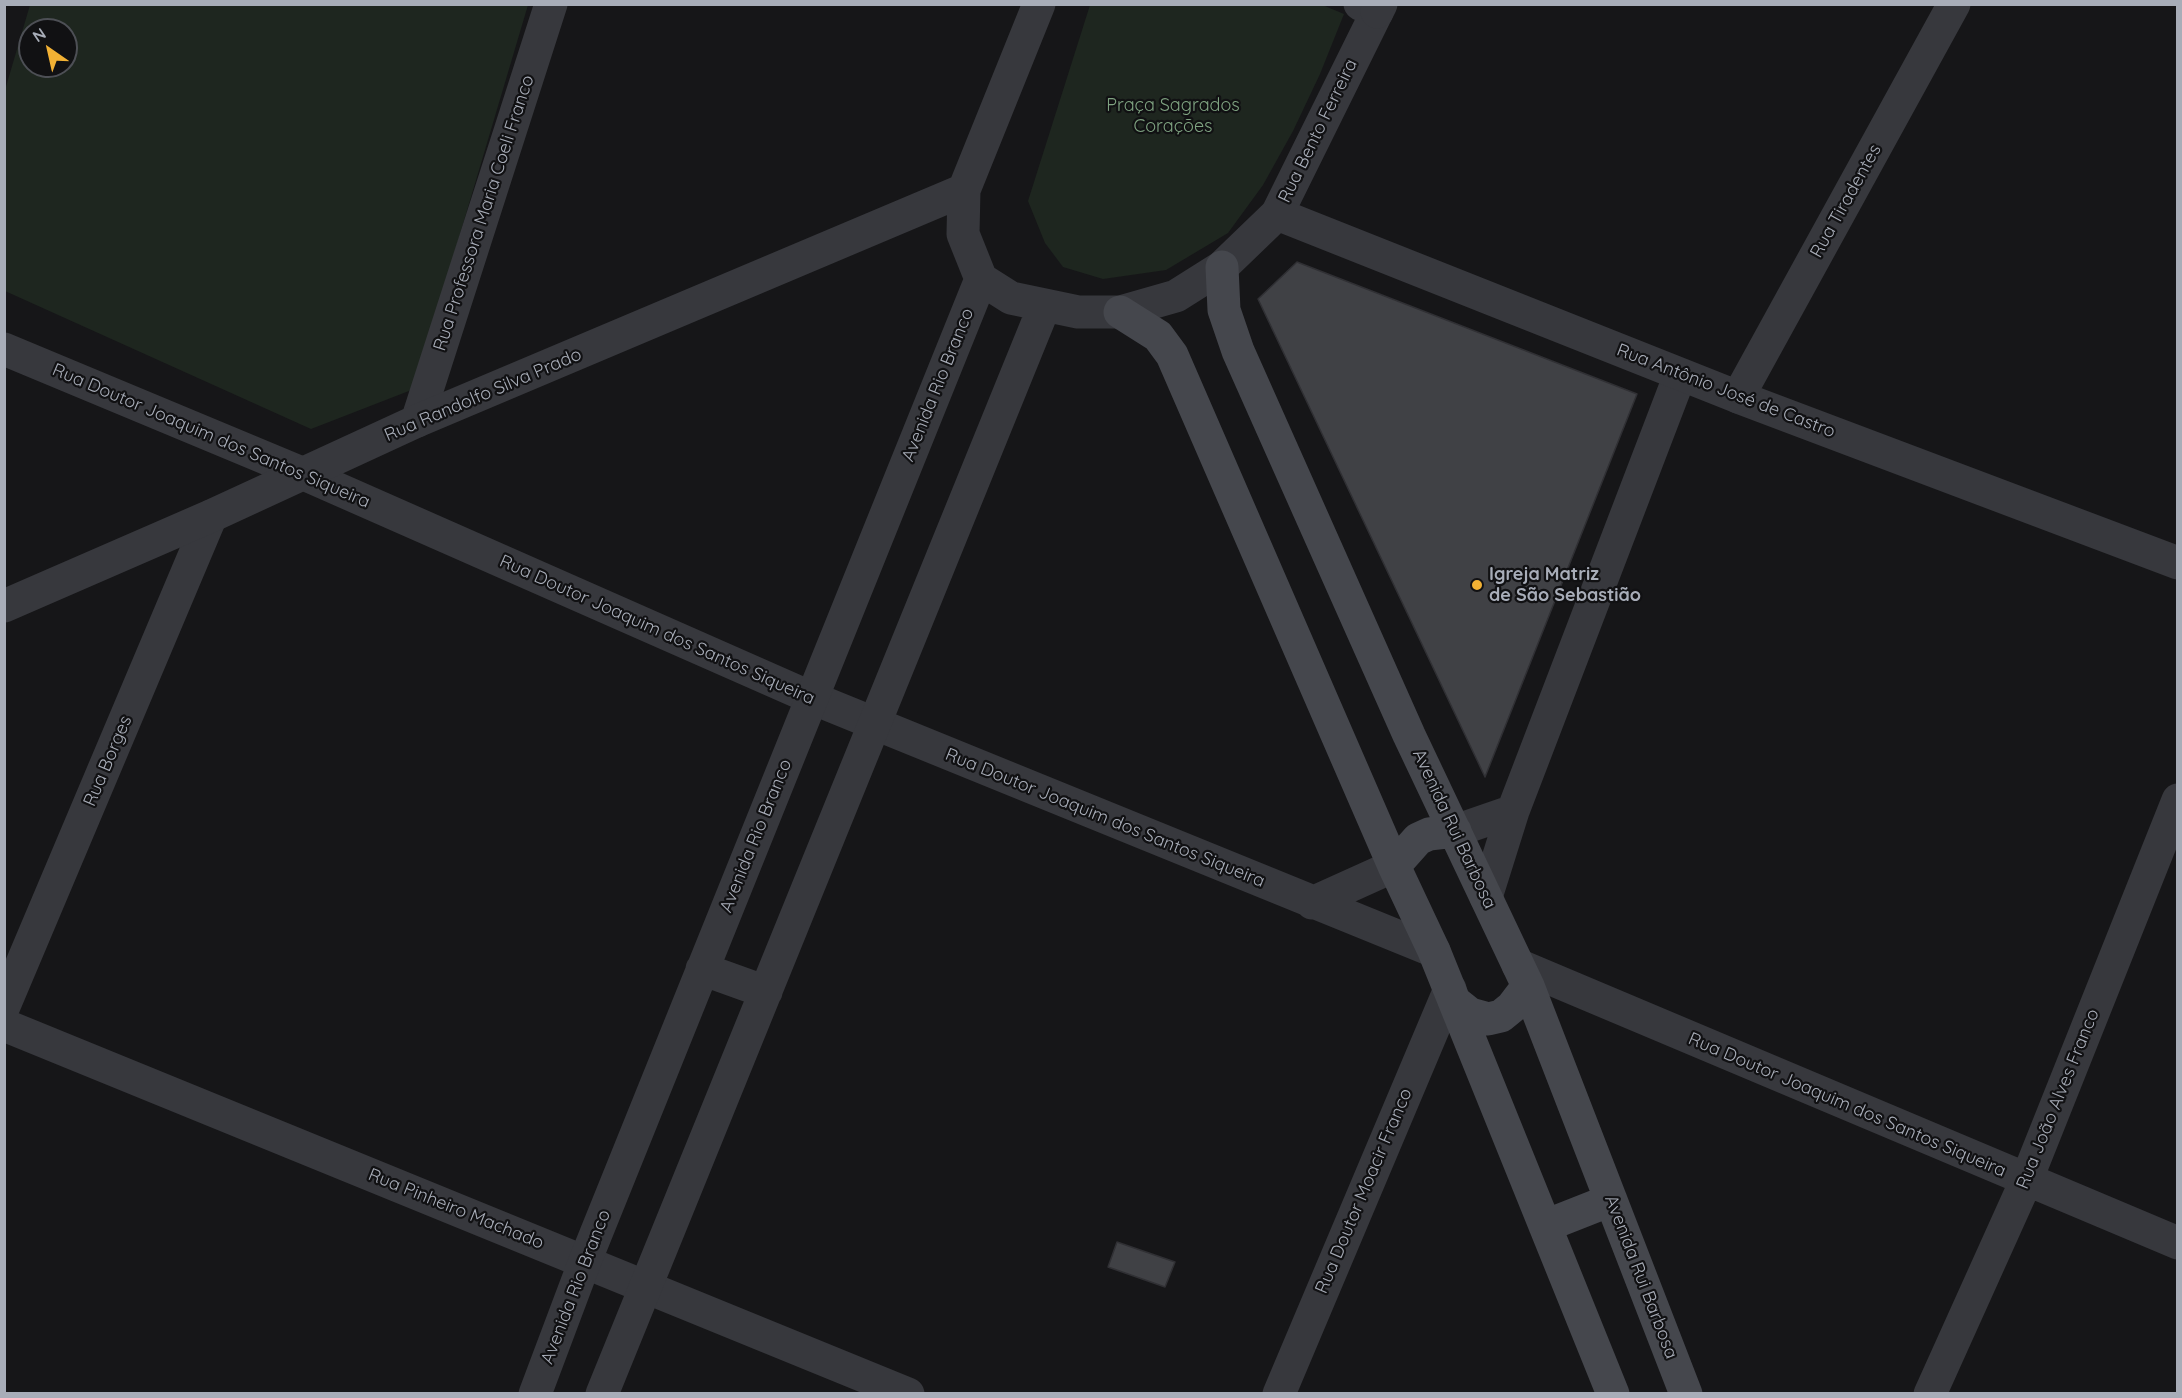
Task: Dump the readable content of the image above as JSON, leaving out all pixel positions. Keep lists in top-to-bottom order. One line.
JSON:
{"streets":{"main road":["Avenida Rui Barbosa"],"street":["Rua Bento Ferreira","Rua Tiradentes","Rua Professora Maria Coeli Franco","Avenida Rio Branco","Rua Antônio José de Castro","Rua Randolfo Silva Prado","Rua Doutor Joaquim dos Santos Siqueira","Rua Borges","Rua João Alves Franco","Rua Doutor Moacir Franco","Rua Pinheiro Machado"]},"crossings":[["Rua Bento Ferreira","Avenida Rio Branco"],["Rua Bento Ferreira","Rua Antônio José de Castro"],["Rua Bento Ferreira","Avenida Rui Barbosa"],["Rua Tiradentes","Rua Antônio José de Castro"],["Rua Professora Maria Coeli Franco","Rua Randolfo Silva Prado"],["Avenida Rio Branco","Rua Doutor Joaquim dos Santos Siqueira"],["Avenida Rio Branco","Rua Pinheiro Machado"],["Rua Randolfo Silva Prado","Rua Doutor Joaquim dos Santos Siqueira"],["Rua Randolfo Silva Prado","Rua Borges"],["Rua Doutor Joaquim dos Santos Siqueira","Avenida Rui Barbosa"],["Rua Doutor Joaquim dos Santos Siqueira","Rua João Alves Franco"]],"parks":["Praça Sagrados Corações"],"places":["Igreja Matriz de São Sebastião"],"north":"top left"}
